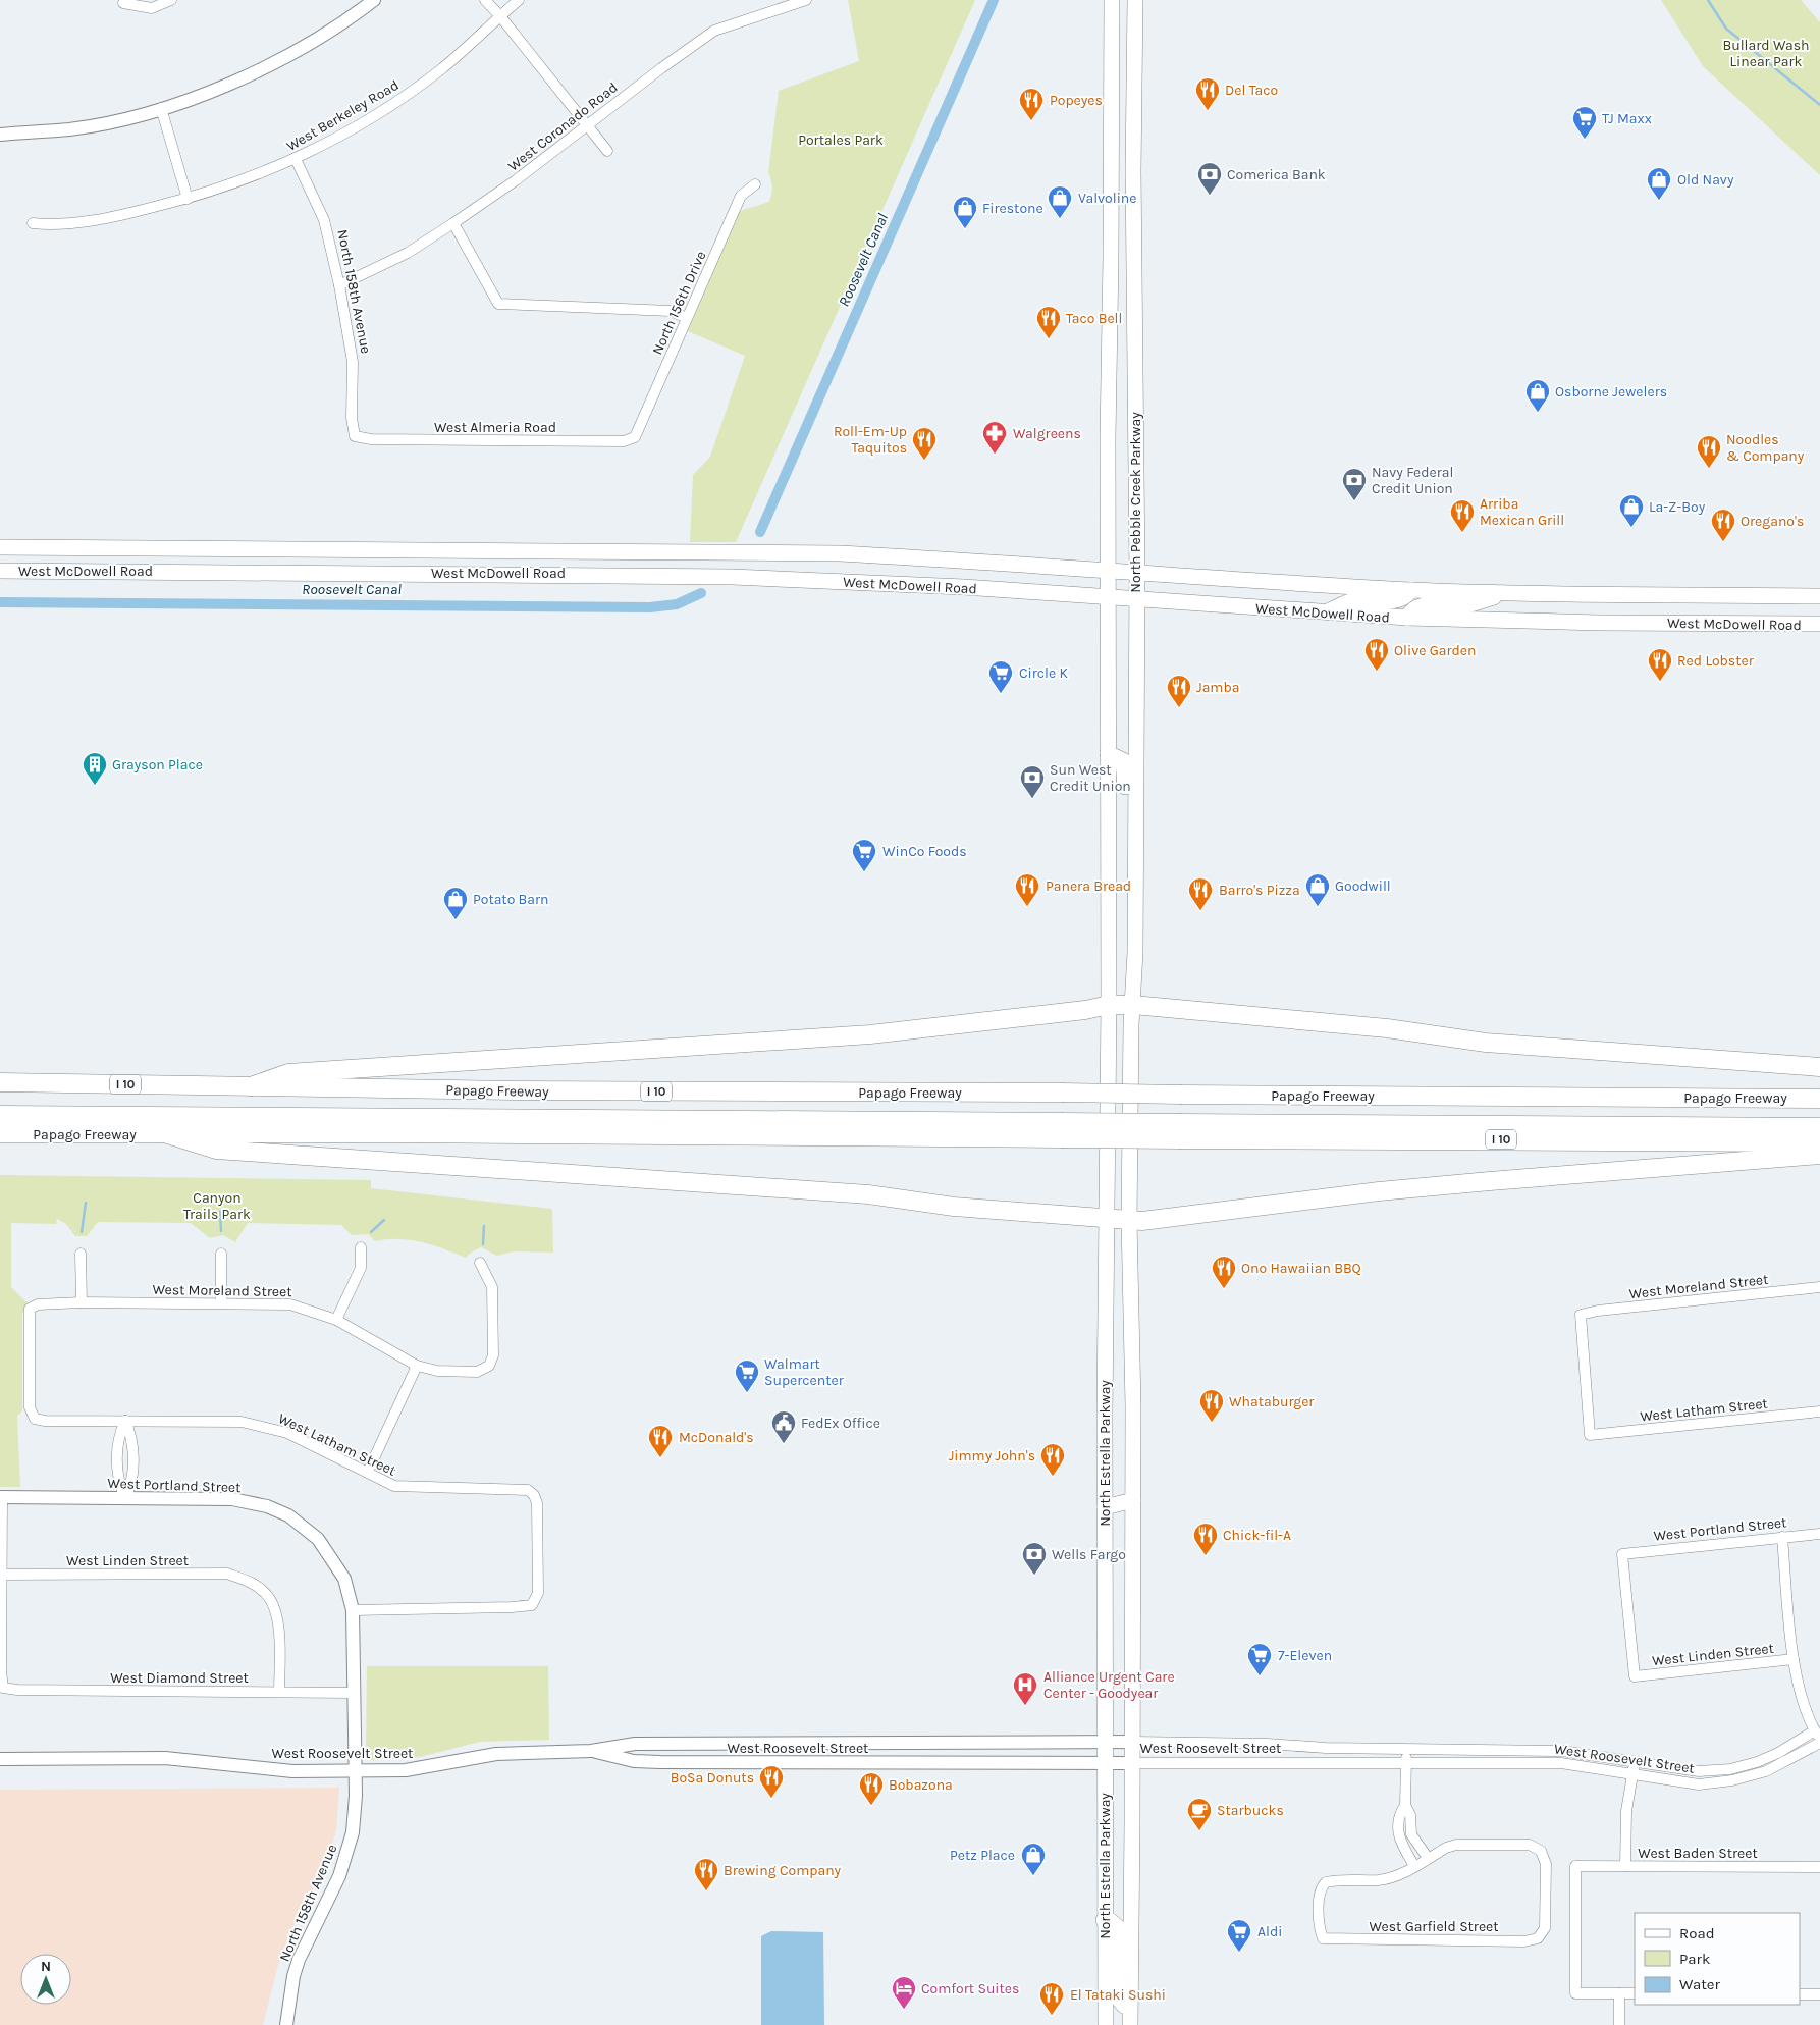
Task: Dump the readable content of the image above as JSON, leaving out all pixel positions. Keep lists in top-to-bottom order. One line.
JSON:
{"streets":{"highway":["I 10","Papago Freeway"],"main road":["North Pebble Creek Parkway","West McDowell Road","North Estrella Parkway"],"street":["West Berkeley Road","West Coronado Road","North 158th Avenue","North 156th Drive","West Almeria Road","West Moreland Street","West Latham Street","West Portland Street","West Linden Street","West Diamond Street","West Roosevelt Street","West Baden Street","West Garfield Street"]},"crossings":[["West Berkeley Road","North 158th Avenue"],["West Coronado Road","North 158th Avenue"],["North 158th Avenue","West Almeria Road"],["North 158th Avenue","West Latham Street"],["North 158th Avenue","West Portland Street"],["North 158th Avenue","West Diamond Street"],["North 158th Avenue","West Roosevelt Street"],["North 156th Drive","West Almeria Road"],["North Pebble Creek Parkway","West McDowell Road"],["North Pebble Creek Parkway","North Estrella Parkway"],["West Moreland Street","West Latham Street"],["West Latham Street","West Portland Street"],["North Estrella Parkway","West Roosevelt Street"],["West Portland Street","West Linden Street"],["West Linden Street","West Diamond Street"]],"water":["Roosevelt Canal"],"parks":["Bullard Wash Linear Park","Portales Park","Canyon Trails Park"],"places":{"restaurant":["Del Taco","Popeyes","Taco Bell","Roll-Em-Up Taquitos","Noodles & Company","Arriba Mexican Grill","Oregano's","Olive Garden","Red Lobster","Jamba","Panera Bread","Barro's Pizza","Ono Hawaiian BBQ","Whataburger","McDonald's","Jimmy John's","Chick-fil-A","BoSa Donuts","Bobazona","Brewing Company","El Tataki Sushi"],"supermarket":["TJ Maxx","Circle K","WinCo Foods","Walmart Supercenter","7-Eleven","Aldi"],"bank":["Comerica Bank","Navy Federal Credit Union","Sun West Credit Union","Wells Fargo"],"shop":["Old Navy","Valvoline","Firestone","Osborne Jewelers","La-Z-Boy","Goodwill","Potato Barn","Petz Place"],"pharmacy":["Walgreens"],"building":["Grayson Place"],"public building":["FedEx Office"],"hospital":["Alliance Urgent Care Center - Goodyear"],"cafe":["Starbucks"],"hotel":["Comfort Suites"]},"legend":["Road","Park","Water"],"north":"top"}
